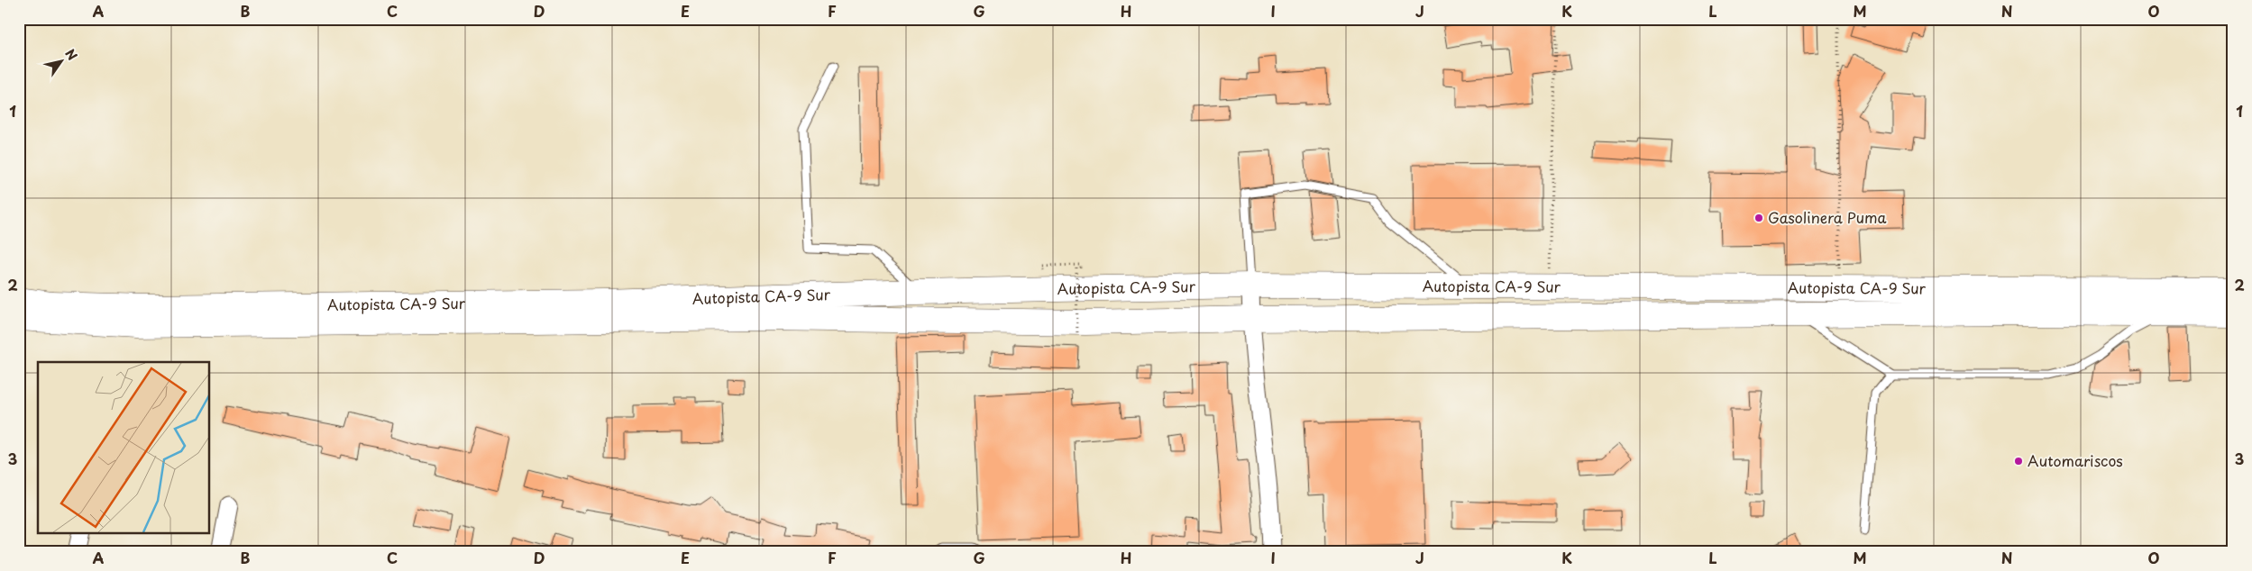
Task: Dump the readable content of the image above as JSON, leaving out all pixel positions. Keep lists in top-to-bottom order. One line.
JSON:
{"streets":{"highway":["Autopista CA-9 Sur"]},"places":["Gasolinera Puma","Automariscos"],"north":"top right","grid":{"columns":["A","B","C","D","E","F","G","H","I","J","K","L","M","N","O"],"rows":["1","2","3"]}}
